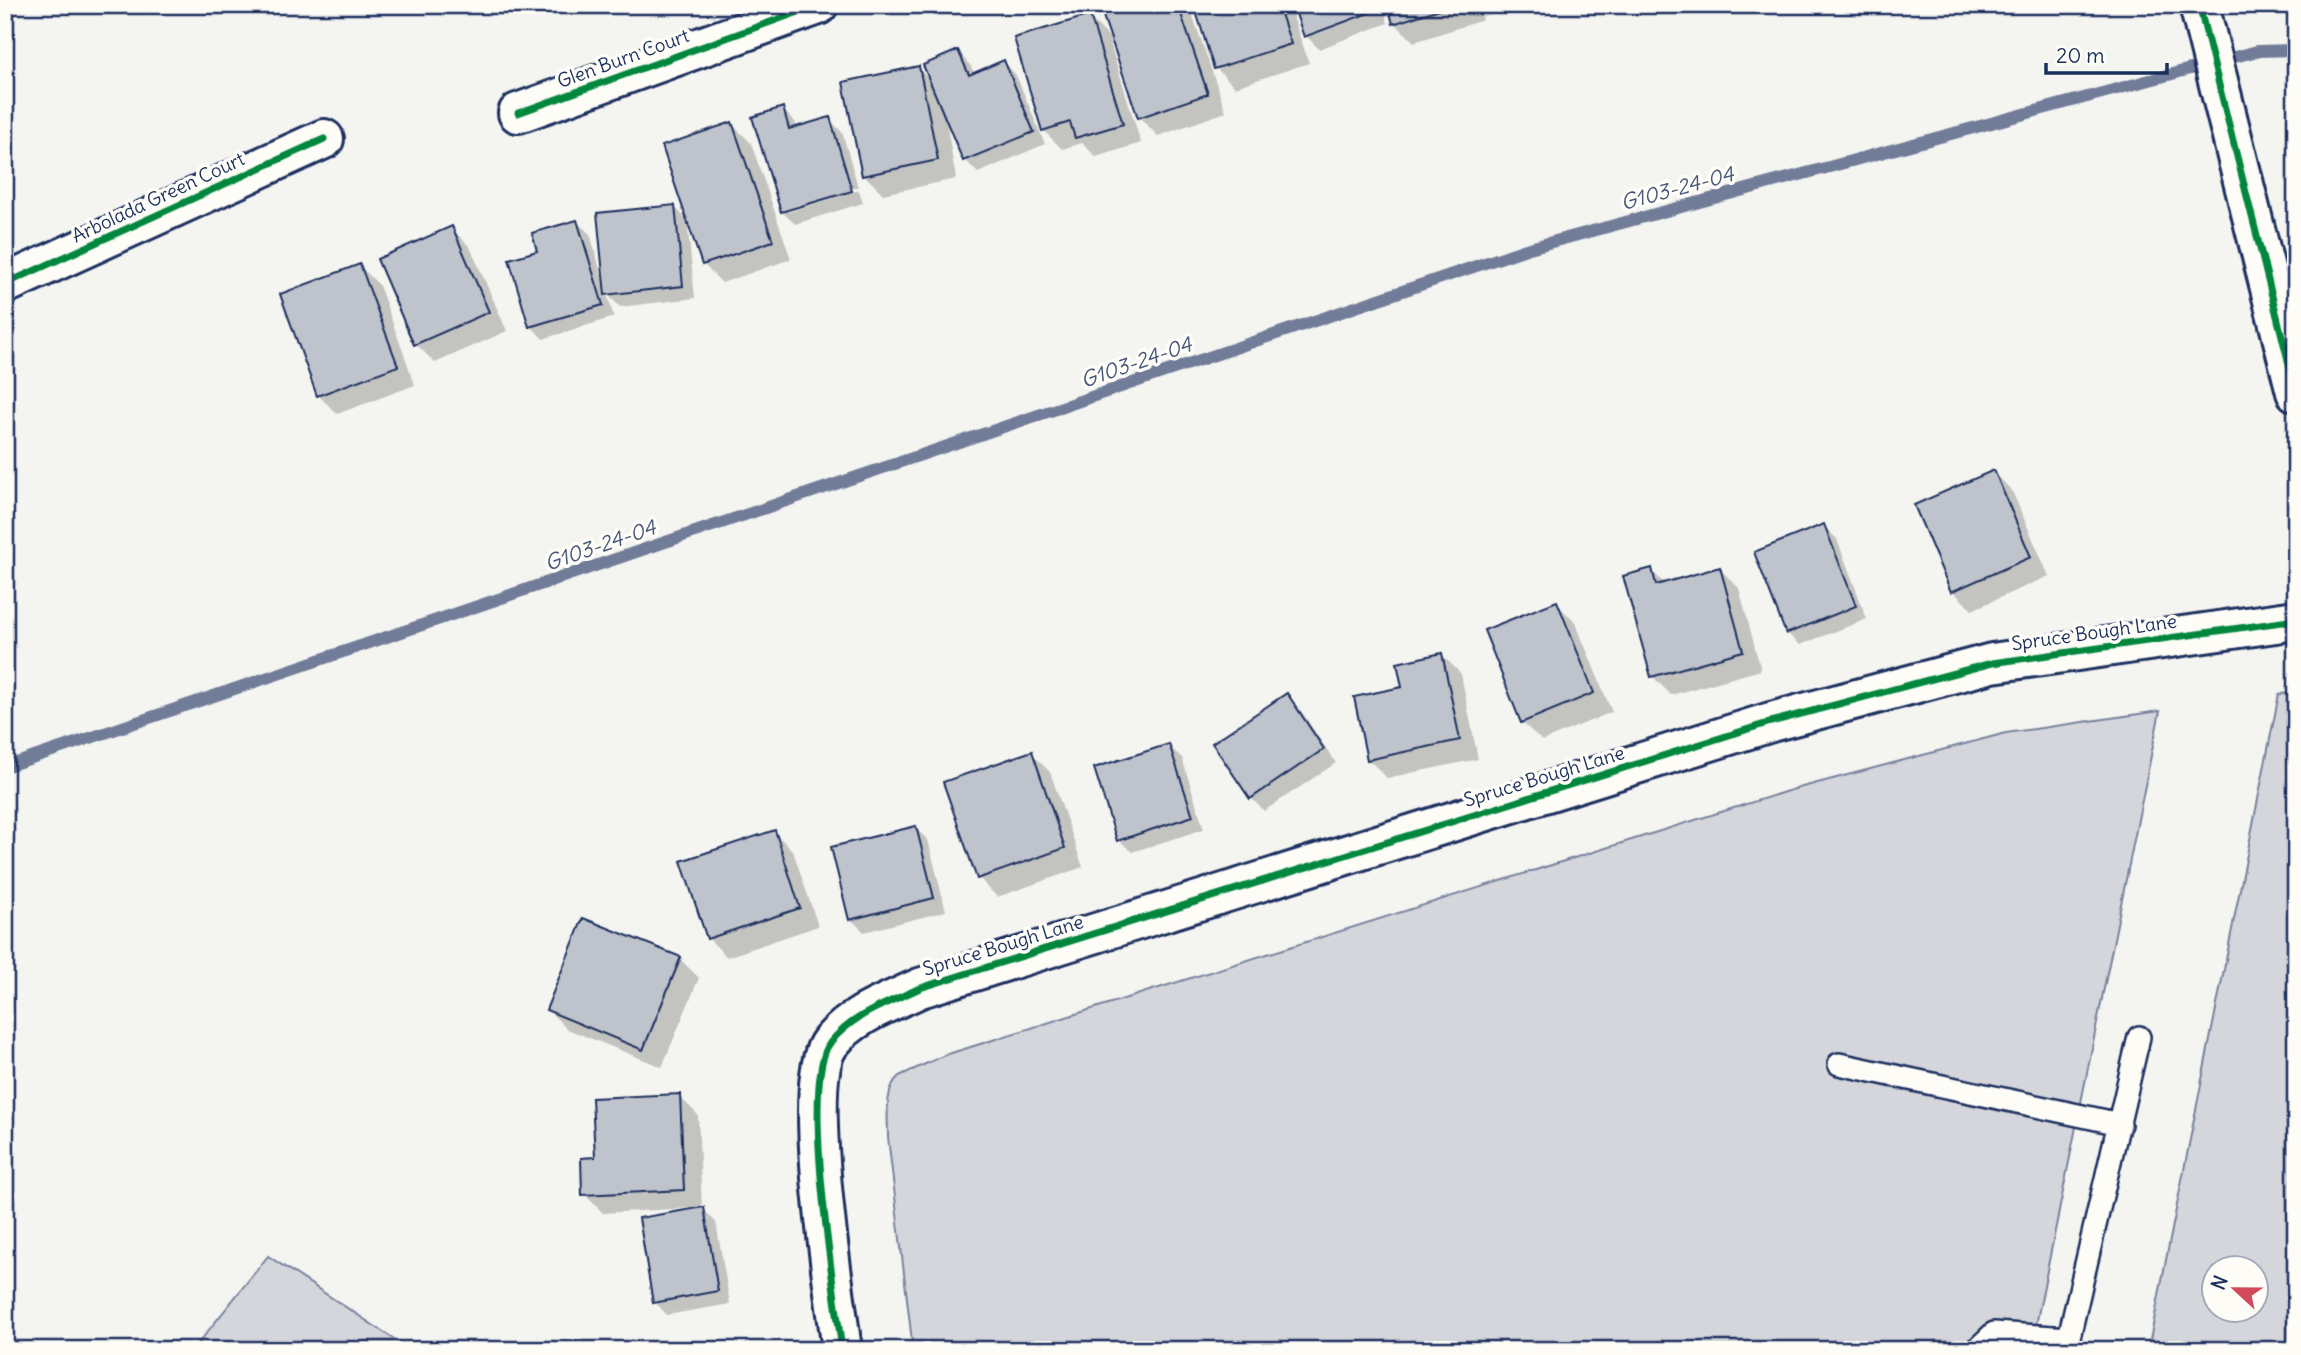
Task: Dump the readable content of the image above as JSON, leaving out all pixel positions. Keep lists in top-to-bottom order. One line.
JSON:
{"streets":{"street":["Glen Burn Court","Arbolada Green Court","Spruce Bough Lane"]},"water":["G103-24-04"],"scale_bar":"20 m","north":"left"}
